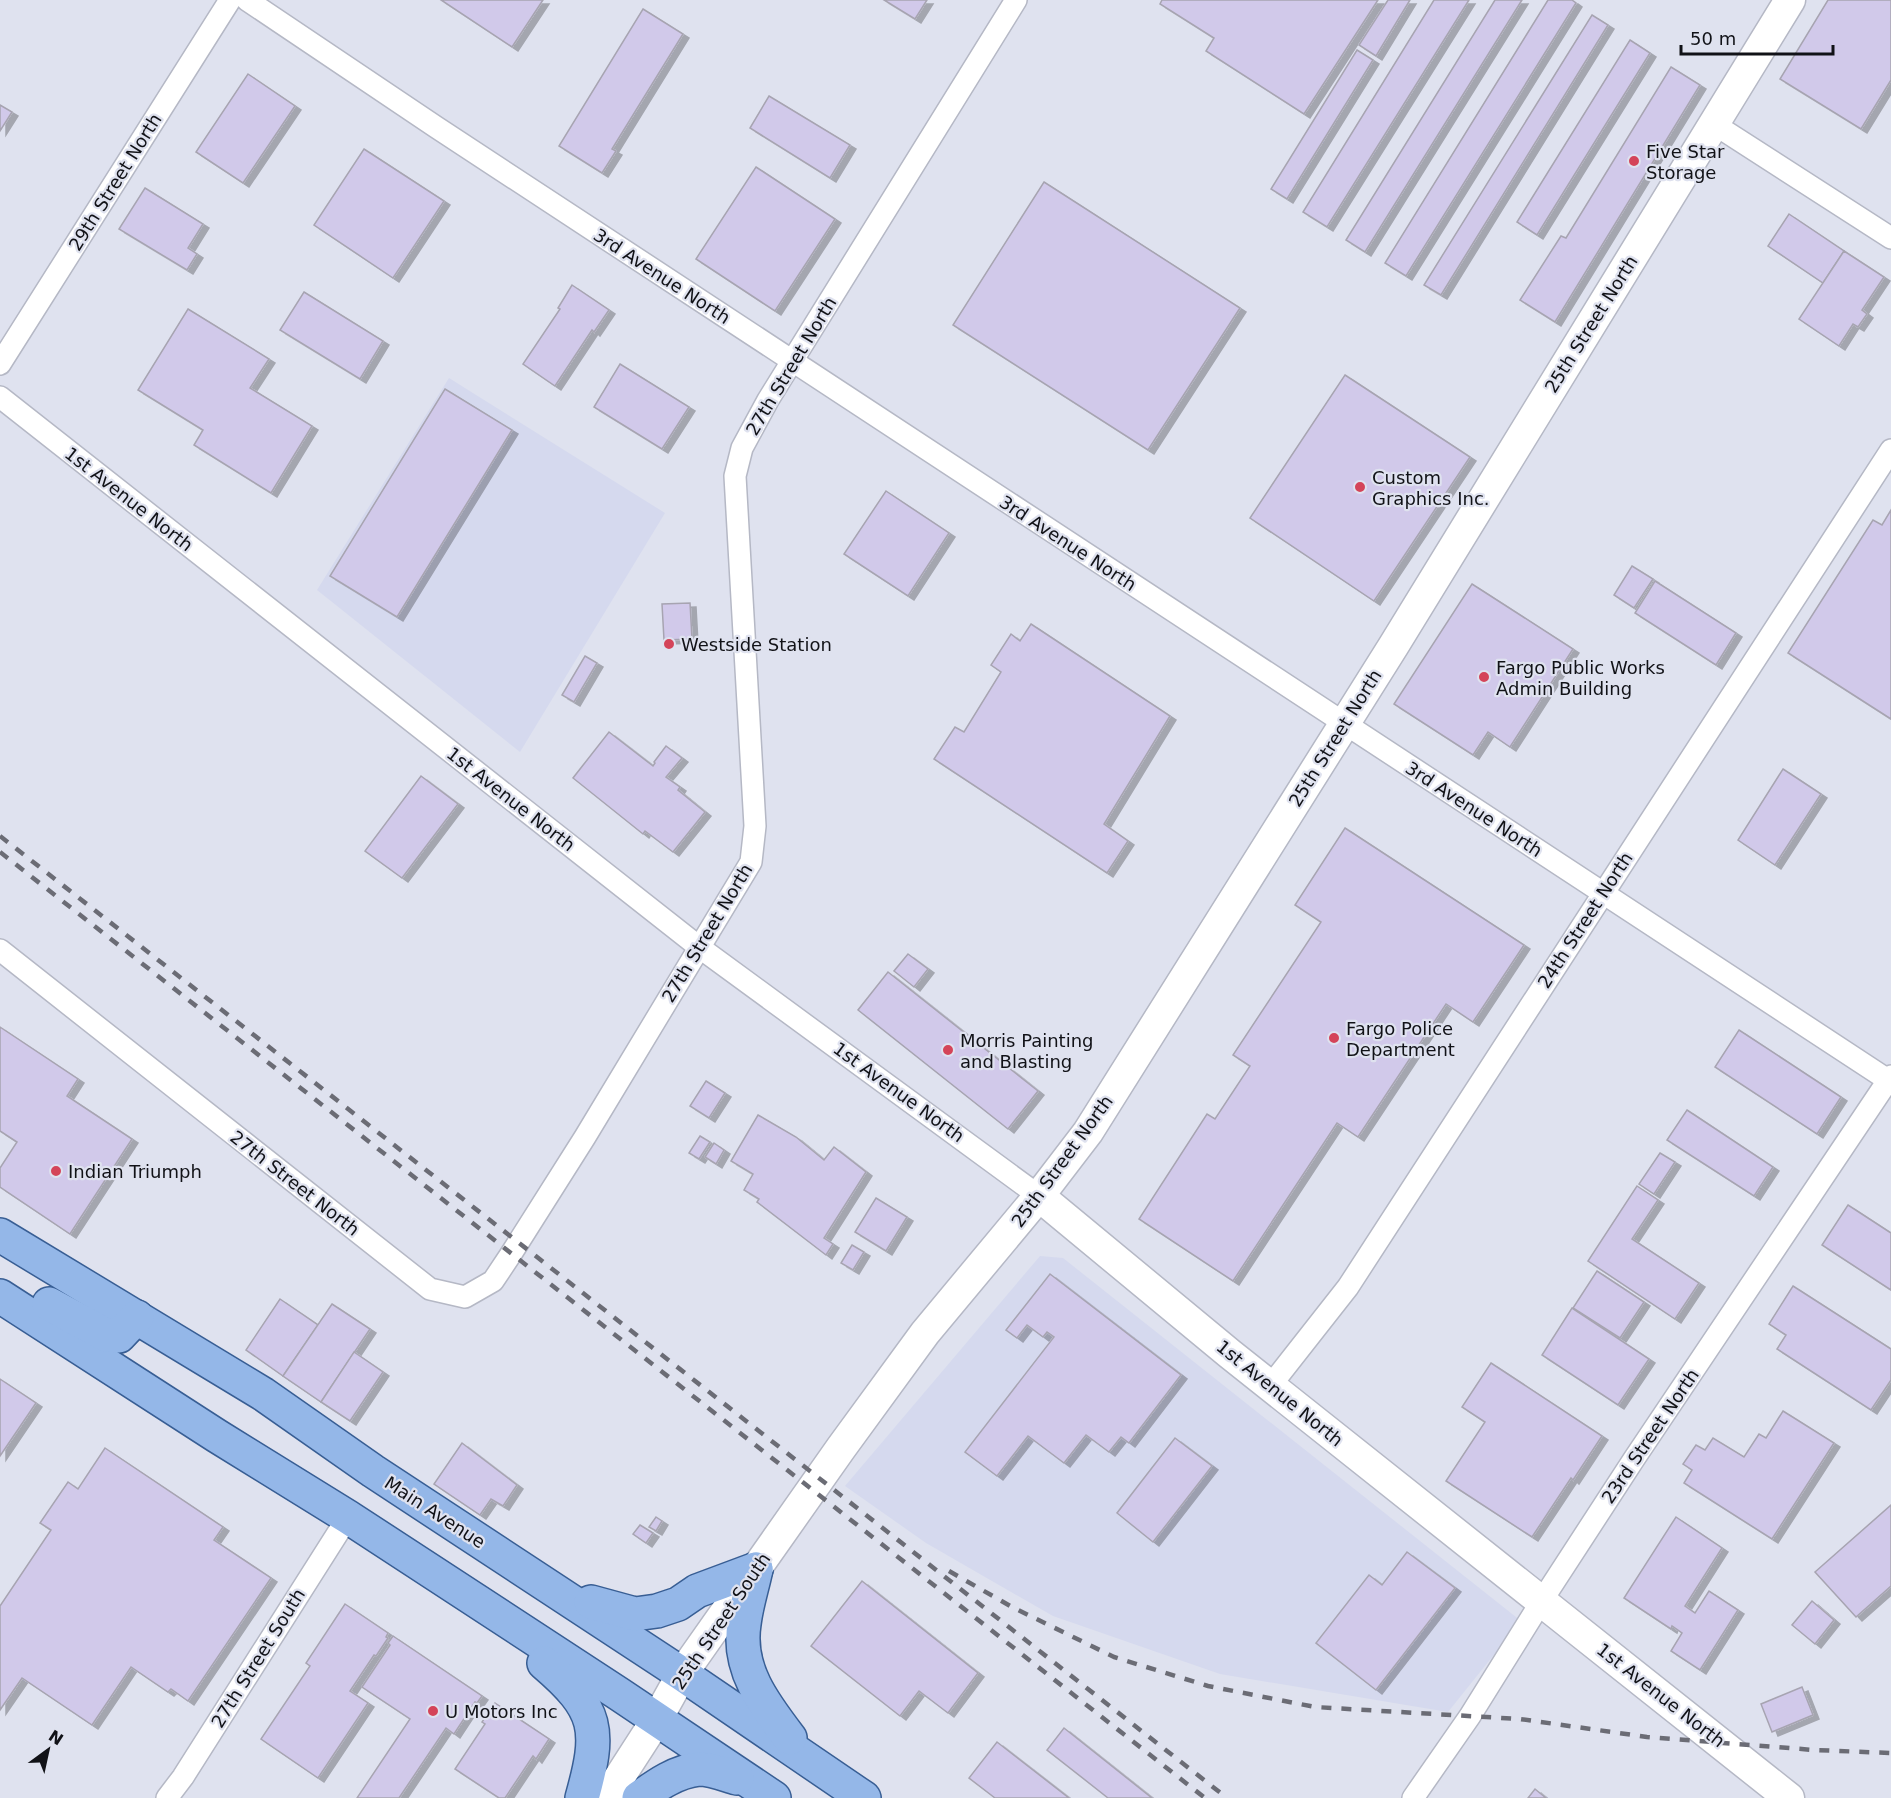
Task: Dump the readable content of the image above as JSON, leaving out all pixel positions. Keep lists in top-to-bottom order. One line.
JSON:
{"streets":{"main road":["25th Street North","1st Avenue North","Main Avenue","25th Street South"],"street":["29th Street North","3rd Avenue North","27th Street North","24th Street North","23rd Street North","27th Street South"]},"crossings":[["3rd Avenue North","25th Street North"],["3rd Avenue North","27th Street North"],["3rd Avenue North","24th Street North"],["3rd Avenue North","23rd Street North"],["25th Street North","1st Avenue North"],["25th Street North","25th Street South"],["27th Street North","1st Avenue North"],["1st Avenue North","24th Street North"],["1st Avenue North","23rd Street North"],["Main Avenue","25th Street South"]],"places":["Five Star Storage","Custom Graphics Inc.","Westside Station","Fargo Public Works Admin Building","Fargo Police Department","Morris Painting and Blasting","Indian Triumph","U Motors Inc"],"scale_bar":"50 m","north":"top right"}
